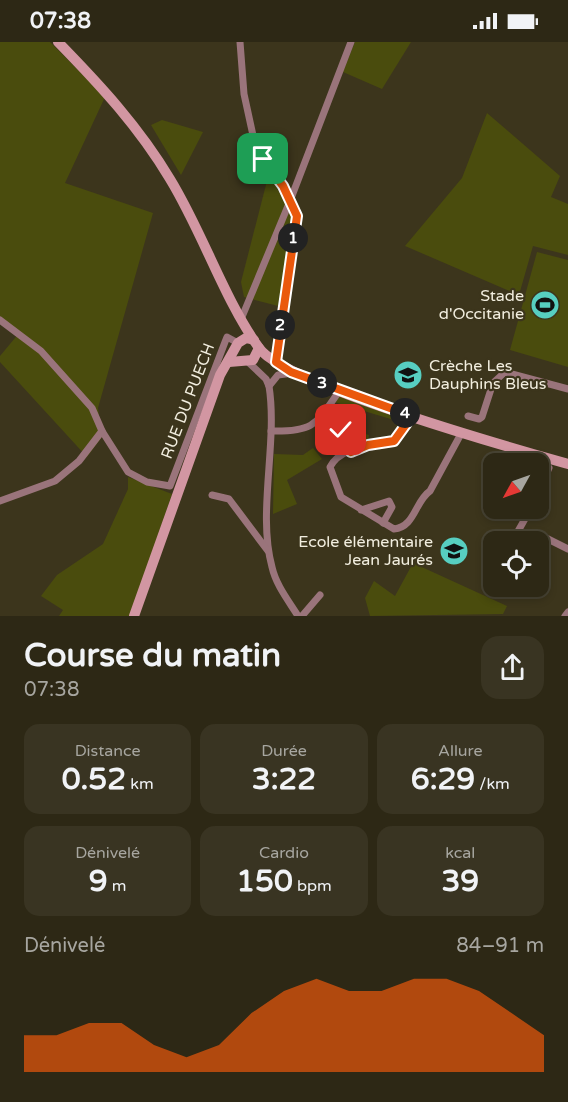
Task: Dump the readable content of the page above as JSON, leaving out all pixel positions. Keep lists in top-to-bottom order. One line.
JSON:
{"streets":{"street":["RUE DU PUECH"]},"places":{"sports":["Stade d'Occitanie"],"school or university":["Crèche Les Dauphins Bleus","Ecole élémentaire Jean Jaurés"]},"north":"bottom left","page":{"status":"07:38","pins":["1","2","3","4"],"heading":["Course du matin","07:38"],"stats":[["Distance","0.52 km"],["Durée","3:22"],["Allure","6:29 /km"],["Dénivelé","9 m"],["Cardio","150 bpm"],["kcal","39"]],"chart":["Dénivelé","84–91 m"]}}
